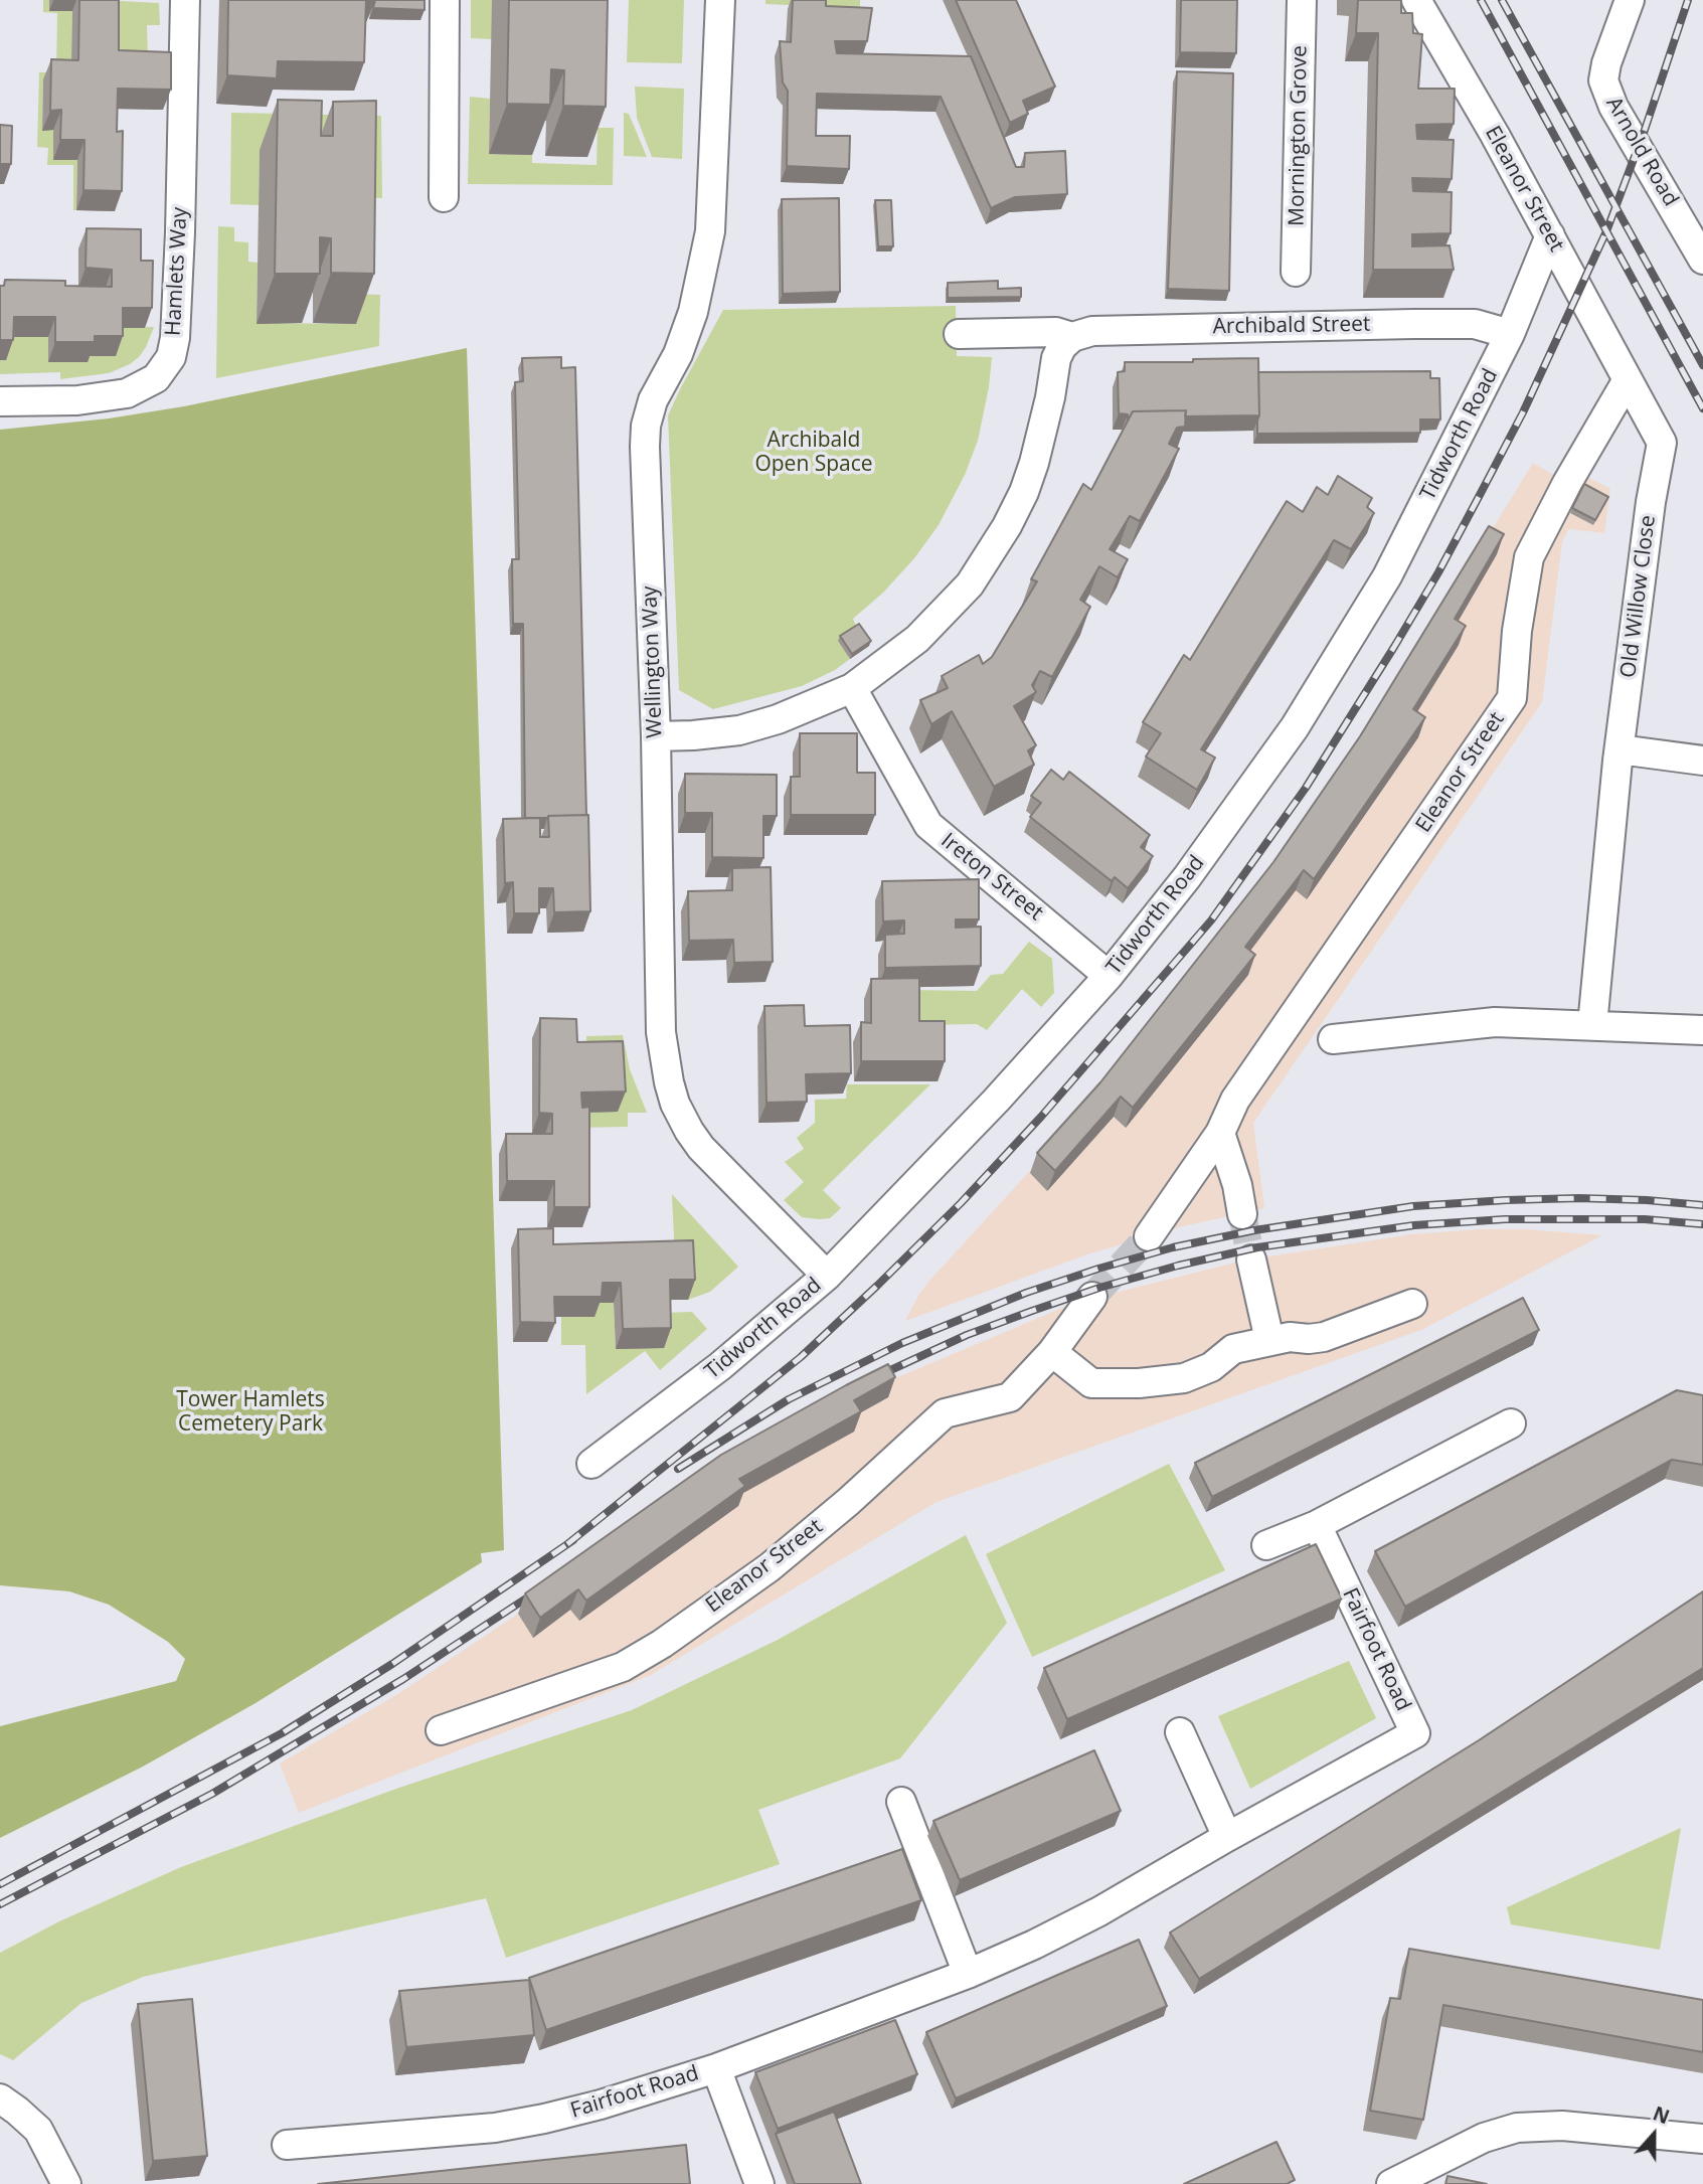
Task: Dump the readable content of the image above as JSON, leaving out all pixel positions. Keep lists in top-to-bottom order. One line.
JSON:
{"streets":{"street":["Mornington Grove","Arnold Road","Eleanor Street","Hamlets Way","Archibald Street","Tidworth Road","Old Willow Close","Wellington Way","Ireton Street","Fairfoot Road"]},"crossings":[["Eleanor Street","Tidworth Road"],["Eleanor Street","Old Willow Close"],["Archibald Street","Tidworth Road"],["Tidworth Road","Wellington Way"],["Tidworth Road","Ireton Street"]],"parks":["Archibald Open Space","Tower Hamlets Cemetery Park"],"north":"top"}
